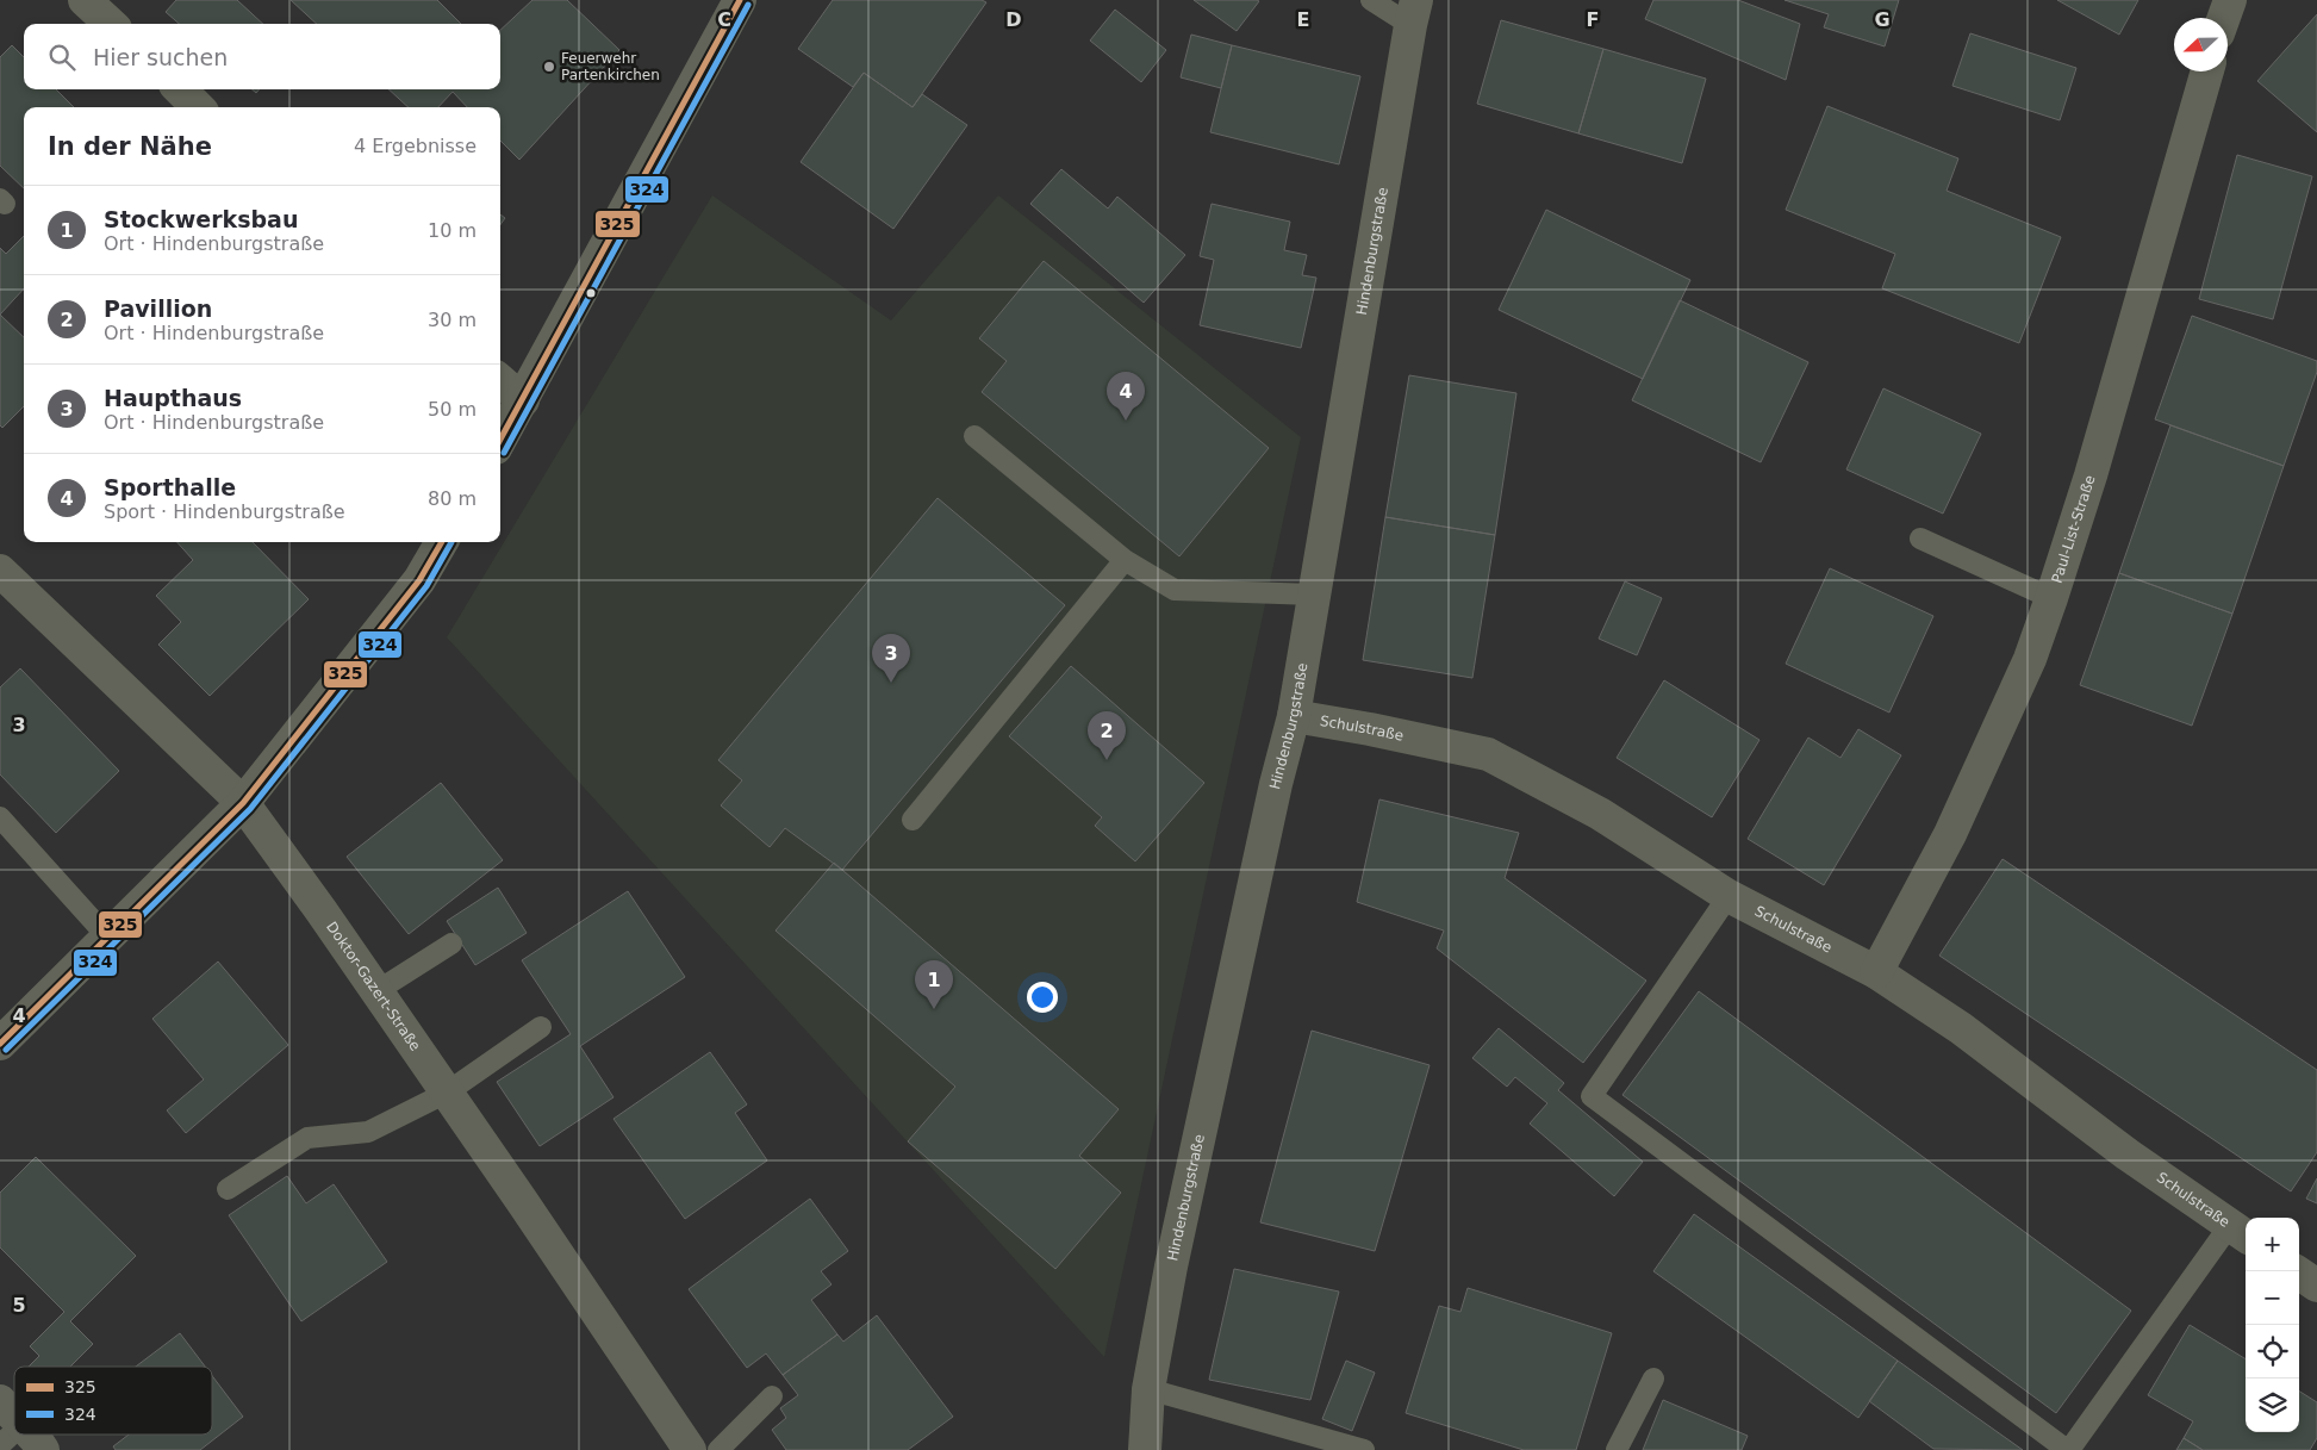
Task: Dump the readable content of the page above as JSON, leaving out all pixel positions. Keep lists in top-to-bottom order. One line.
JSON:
{"streets":{"street":["Hindenburgstraße","Paul-List-Straße","Schulstraße","Doktor-Gazert-Straße"]},"crossings":[["Hindenburgstraße","Schulstraße"],["Paul-List-Straße","Schulstraße"]],"places":["Feuerwehr Partenkirchen"],"lines":["transit line 325","transit line 324"],"legend":["325","324"],"north":"left","page":{"search":"Hier suchen","heading":["In der Nähe","4 Ergebnisse"],"list":[{"mark":"1","name":"Stockwerksbau","note":"Ort · Hindenburgstraße","value":"10 m"},{"mark":"2","name":"Pavillion","note":"Ort · Hindenburgstraße","value":"30 m"},{"mark":"3","name":"Haupthaus","note":"Ort · Hindenburgstraße","value":"50 m"},{"mark":"4","name":"Sporthalle","note":"Sport · Hindenburgstraße","value":"80 m"}],"pins":["4","3","2","1"],"map_buttons":["+","−"]},"grid":{"columns":["C","D","E","F","G"],"rows":["3","4","5"]}}
